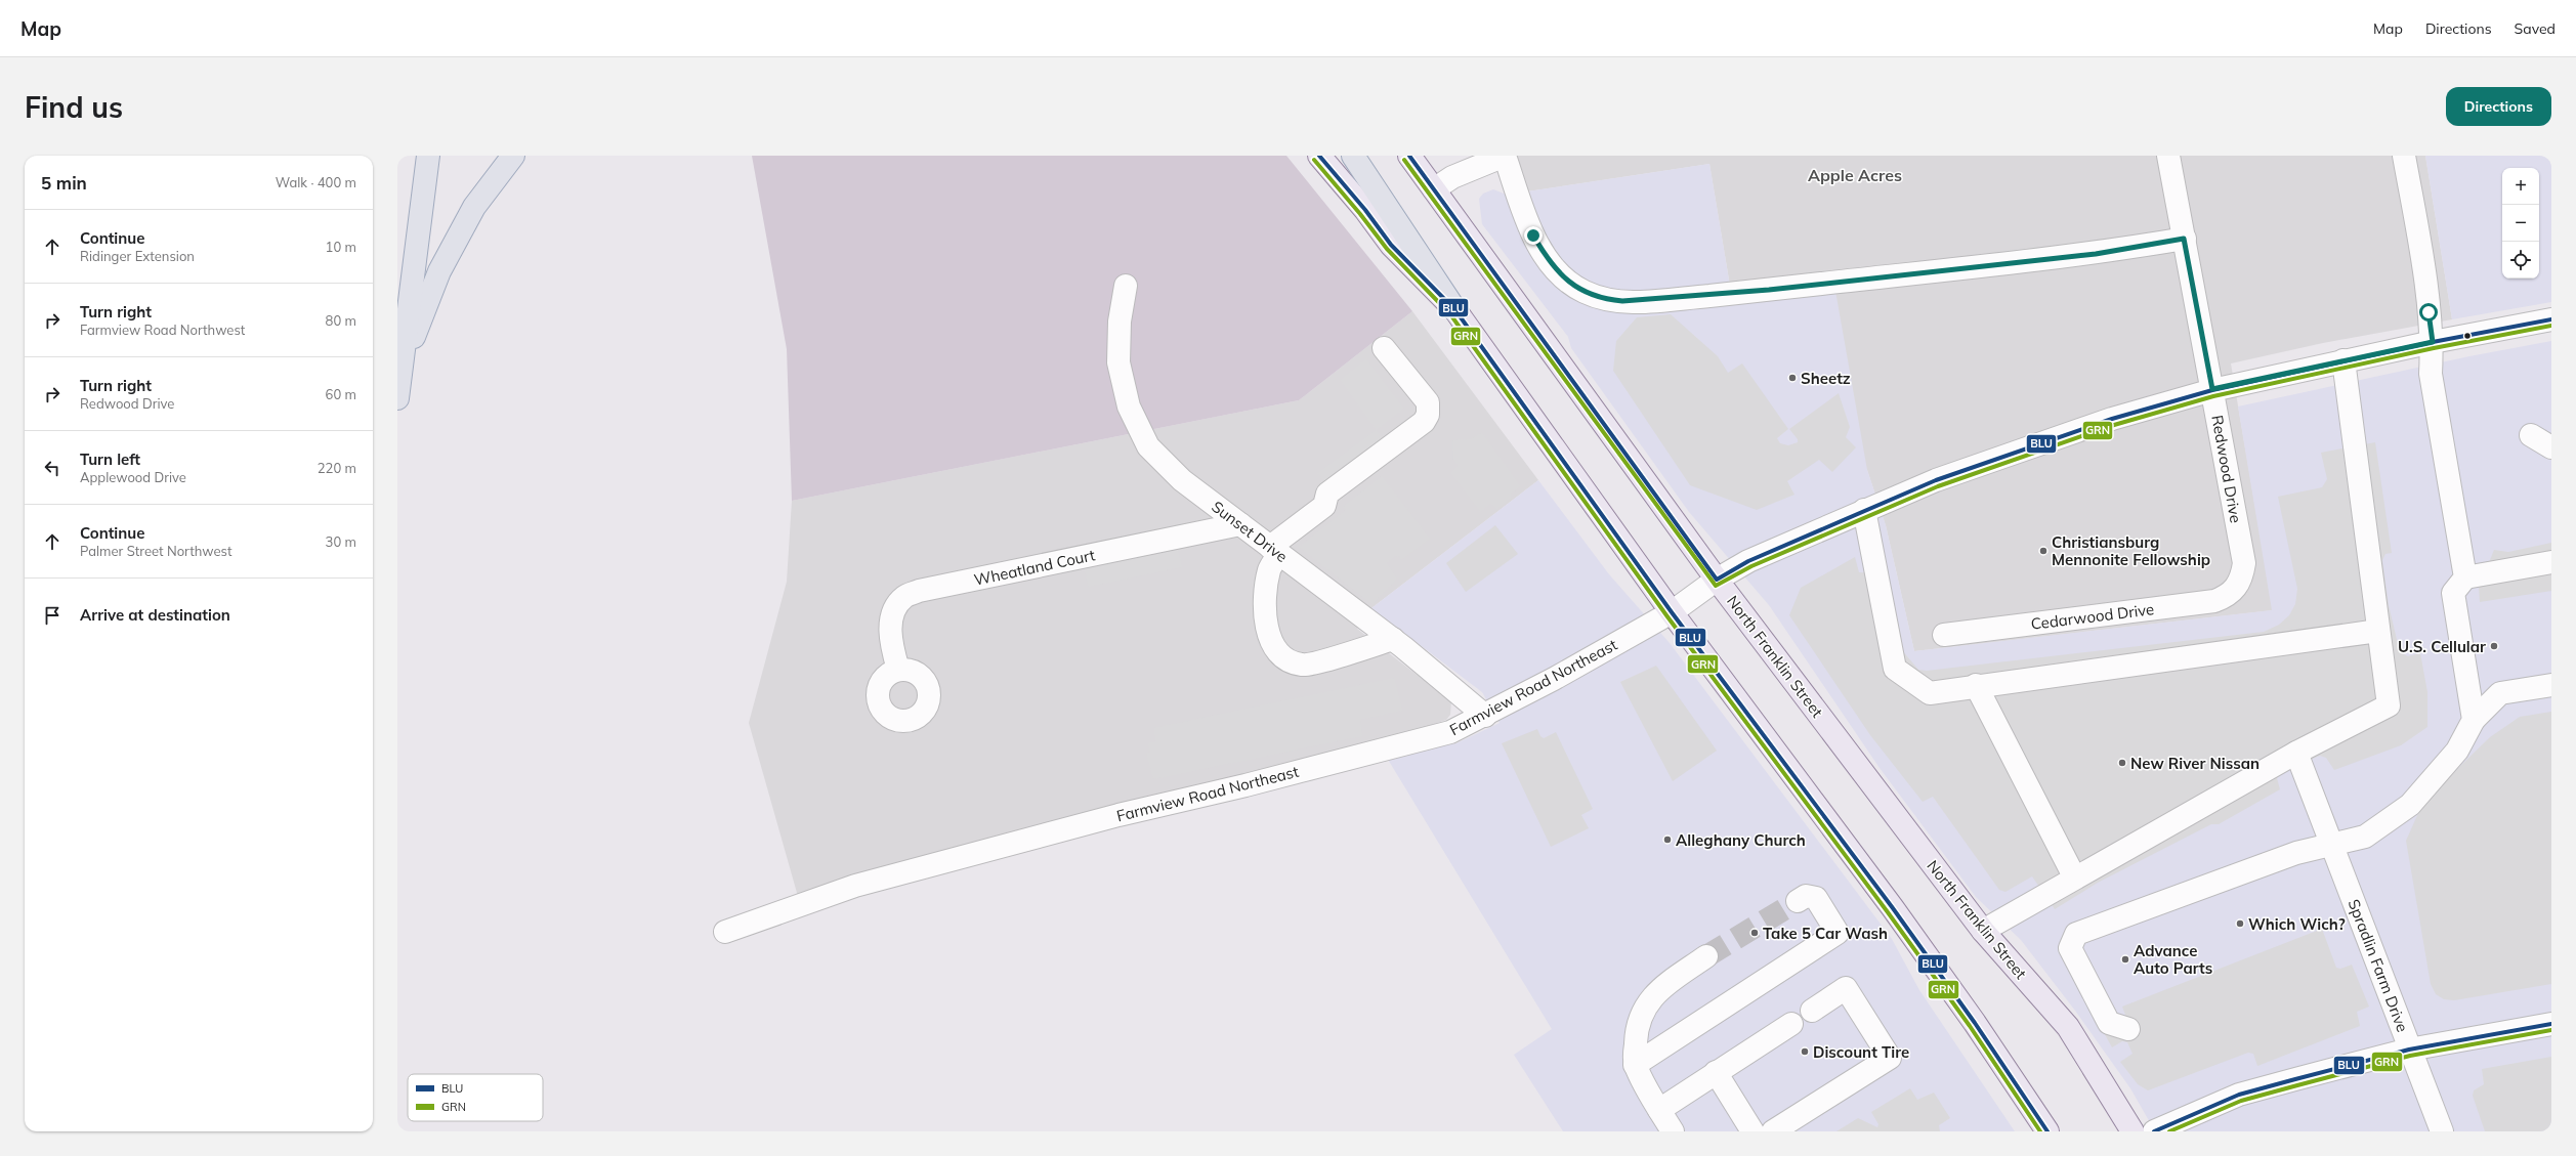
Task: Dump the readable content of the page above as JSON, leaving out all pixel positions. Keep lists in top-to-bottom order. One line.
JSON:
{"streets":{"main road":["North Franklin Street"],"street":["Redwood Drive","Sunset Drive","Wheatland Court","Cedarwood Drive","Farmview Road Northeast","Spradlin Farm Drive"]},"crossings":[["Redwood Drive","Cedarwood Drive"],["Redwood Drive","Farmview Road Northeast"],["Sunset Drive","Wheatland Court"],["Sunset Drive","Farmview Road Northeast"],["North Franklin Street","Farmview Road Northeast"]],"districts":["Apple Acres"],"places":["Sheetz","Christiansburg Mennonite Fellowship","U.S. Cellular","New River Nissan","Alleghany Church","Which Wich?","Take 5 Car Wash","Advance Auto Parts","Discount Tire"],"lines":["transit line BLU","transit line GRN"],"legend":["BLU","GRN"],"page":{"header":"Map","nav":["Map","Directions","Saved"],"buttons":"Directions","title":"Find us","heading":["5 min","Walk · 400 m"],"map_buttons":["+","−"],"list":[["Continue","Ridinger Extension","10 m"],["Turn right","Farmview Road Northwest","80 m"],["Turn right","Redwood Drive","60 m"],["Turn left","Applewood Drive","220 m"],["Continue","Palmer Street Northwest","30 m"],"Arrive at destination"]}}
